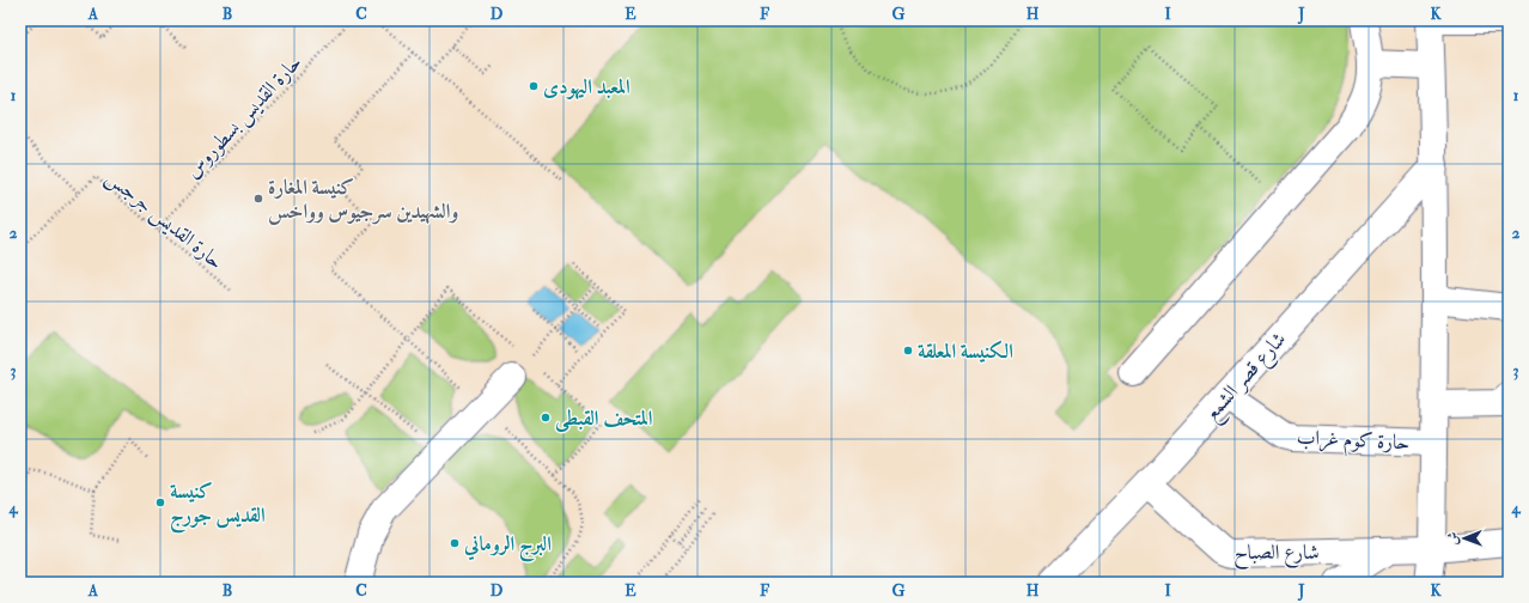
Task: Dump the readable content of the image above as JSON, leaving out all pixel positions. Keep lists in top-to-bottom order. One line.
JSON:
{"streets":{"street":["شارع قصر الشمع","حارة كوم غراب","شارع الصباح"],"path":["حارة القديس بسطوروس","حارة القديس جرجس"]},"crossings":[["حارة القديس بسطوروس","حارة القديس جرجس"],["شارع قصر الشمع","حارة كوم غراب"],["شارع قصر الشمع","شارع الصباح"]],"places":["المعبد اليهودى","كنيسة المغارة والشهيدين سرجيوس وواخس","الكنيسة المعلقة","المتحف القبطى","كنيسة القديس جورج","البرج الروماني"],"north":"left","grid":{"columns":["A","B","C","D","E","F","G","H","I","J","K"],"rows":["1","2","3","4"]}}
